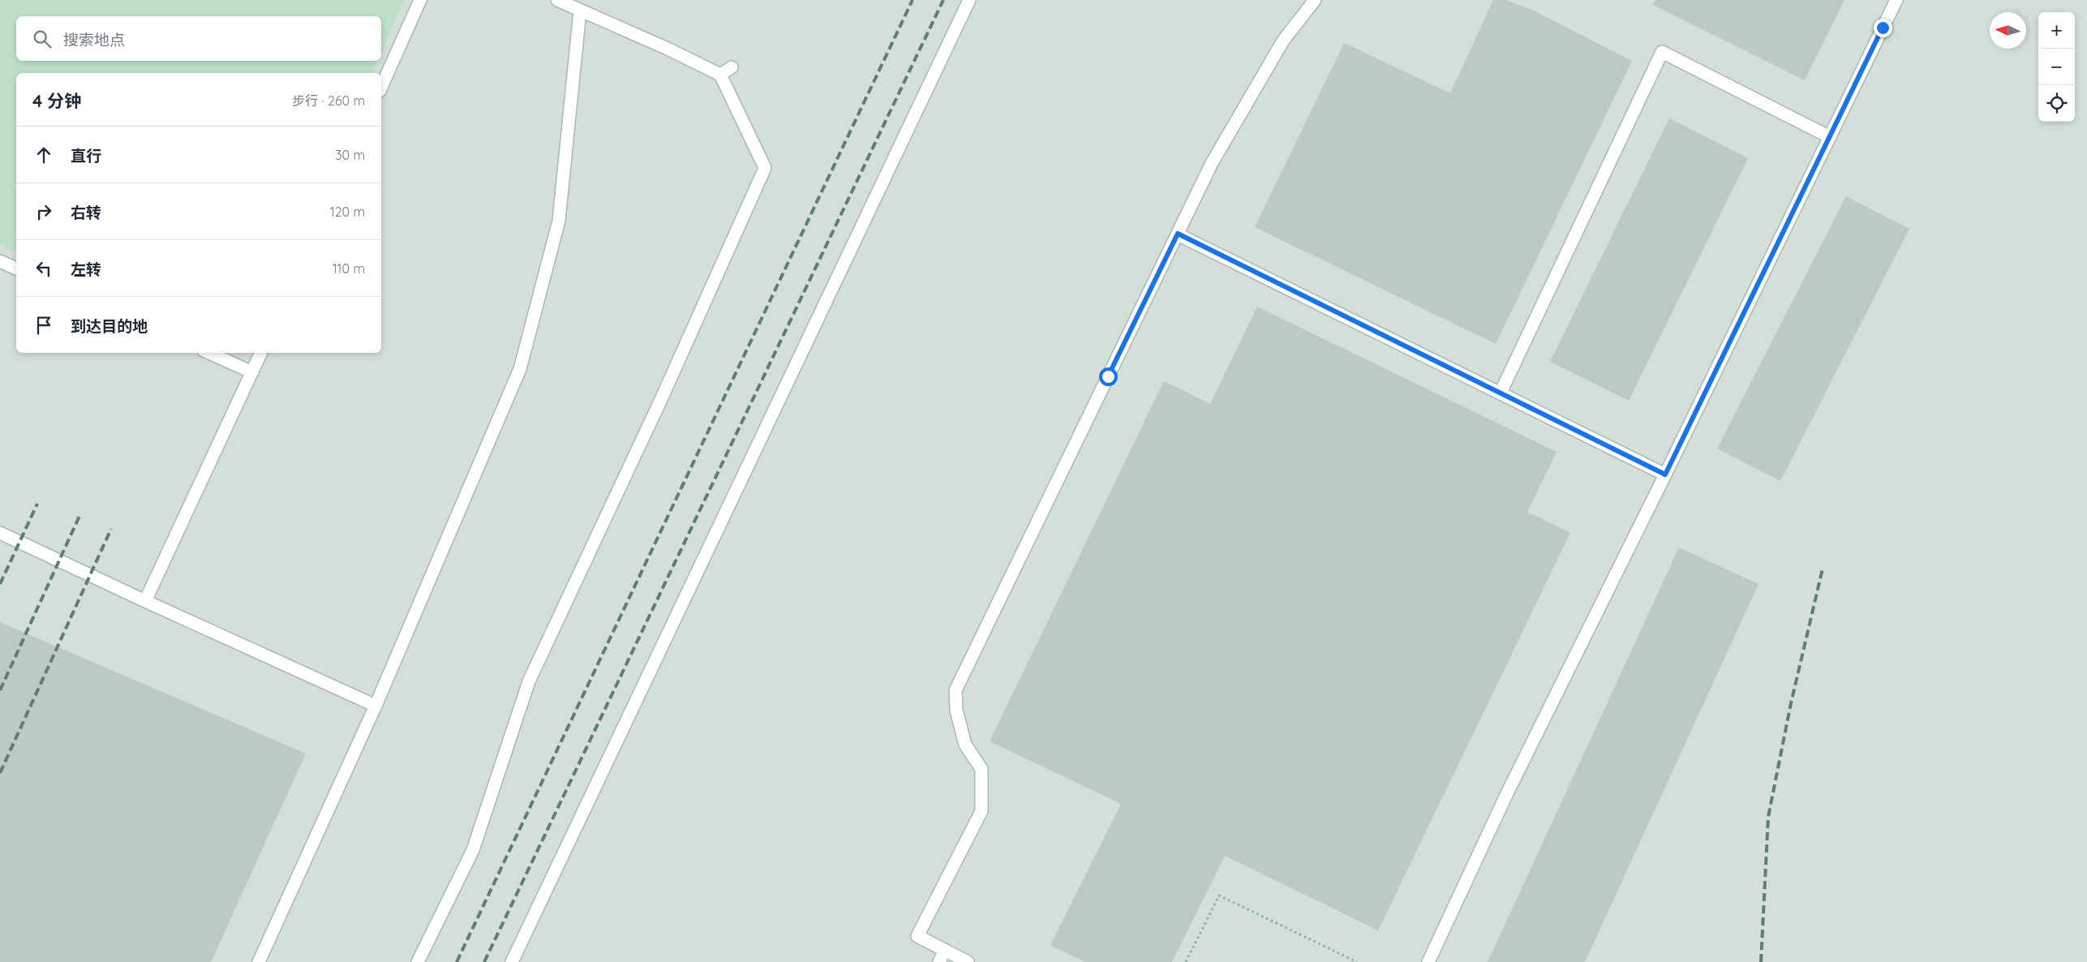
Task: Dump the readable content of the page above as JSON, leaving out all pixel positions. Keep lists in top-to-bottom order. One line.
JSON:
{"north":"left","page":{"map_buttons":["+","−"],"search":"搜索地点","heading":["4 分钟","步行 · 260 m"],"list":[["直行","30 m"],["右转","120 m"],["左转","110 m"],"到达目的地"]}}
